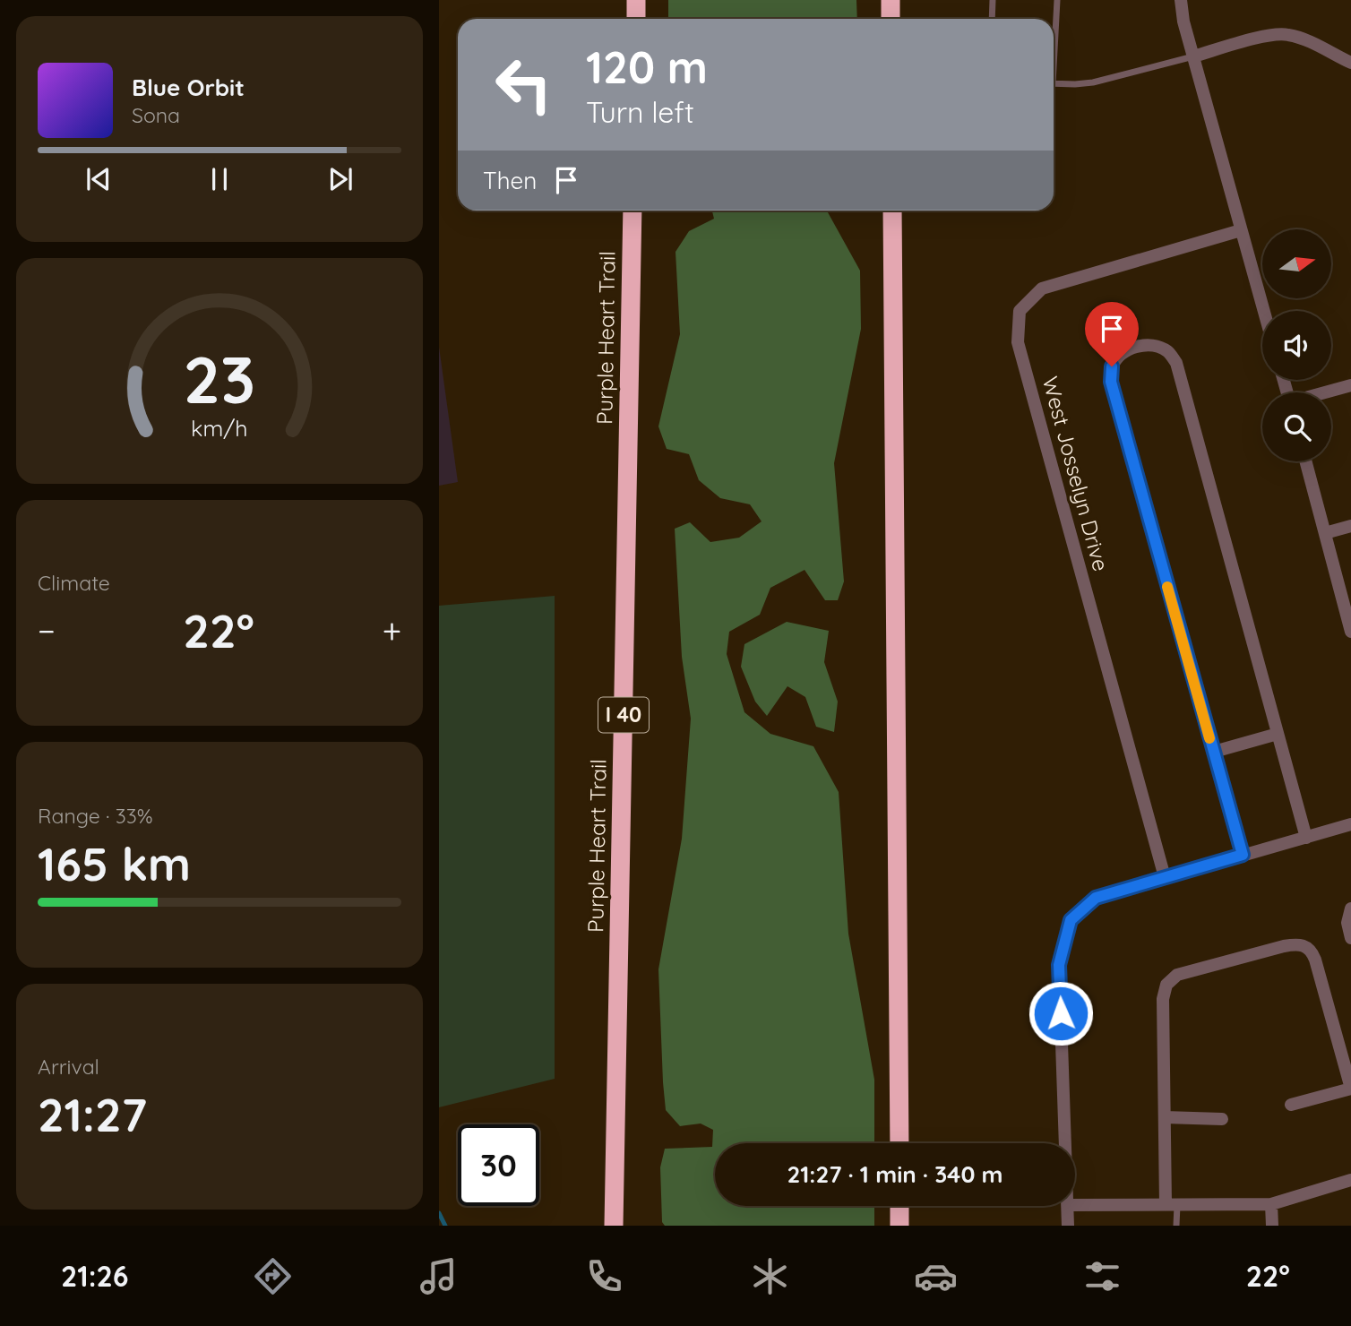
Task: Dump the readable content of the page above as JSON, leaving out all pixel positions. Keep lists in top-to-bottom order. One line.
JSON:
{"streets":{"highway":["Purple Heart Trail","I 40"],"street":["West Josselyn Drive"]},"north":"right","page":{"turn":["120 m","Turn left"],"song":["Blue Orbit","Sona"],"then":"Then","tile":["Climate",["Range · 33%","165 km"],["Arrival","21:27"]],"heat":["−","22°","+"],"limit":"30","trip":"21:27 · 1 min · 340 m","tabs":["21:26","22°"],"gauge":["23","km/h"]}}
